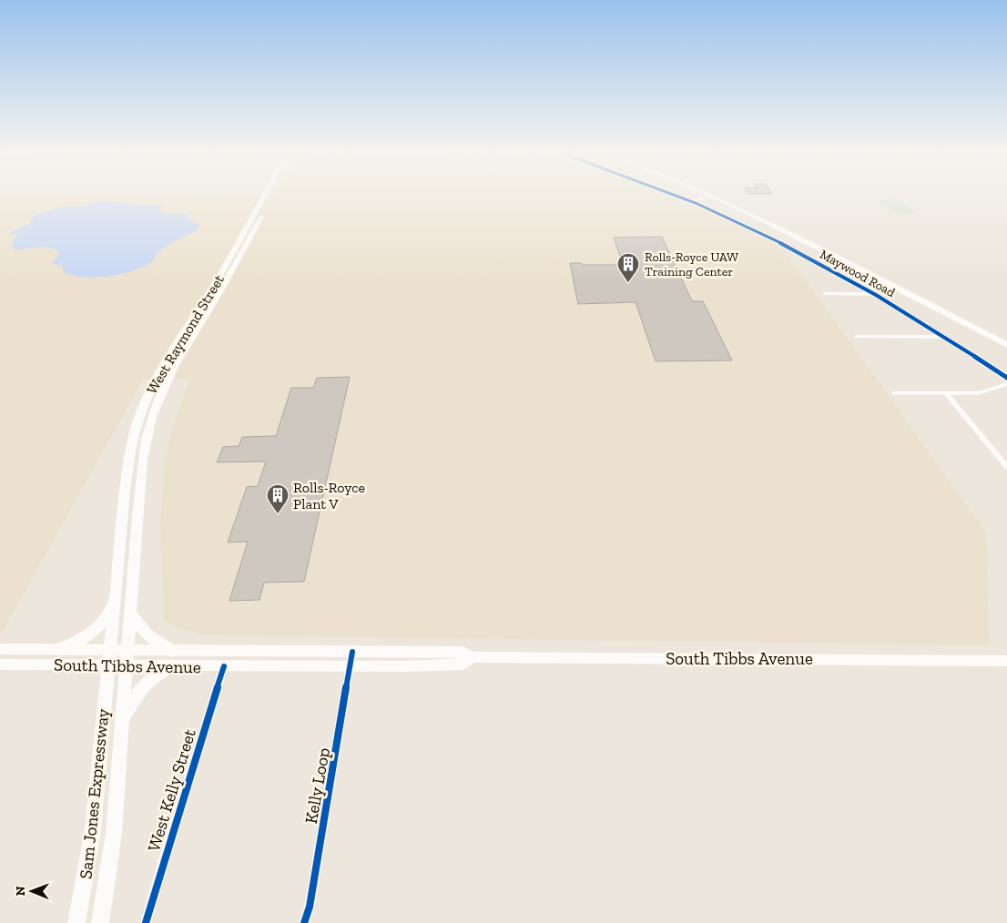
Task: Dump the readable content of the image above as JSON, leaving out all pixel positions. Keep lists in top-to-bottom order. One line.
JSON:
{"streets":{"main road":["West Raymond Street","South Tibbs Avenue","Sam Jones Expressway"],"street":["Maywood Road","Kelly Loop","West Kelly Street"]},"crossings":[["West Raymond Street","South Tibbs Avenue"],["West Raymond Street","Sam Jones Expressway"],["South Tibbs Avenue","Kelly Loop"],["South Tibbs Avenue","West Kelly Street"],["South Tibbs Avenue","Sam Jones Expressway"]],"places":{"building":["Rolls-Royce UAW Training Center","Rolls-Royce Plant V"]},"north":"left"}
